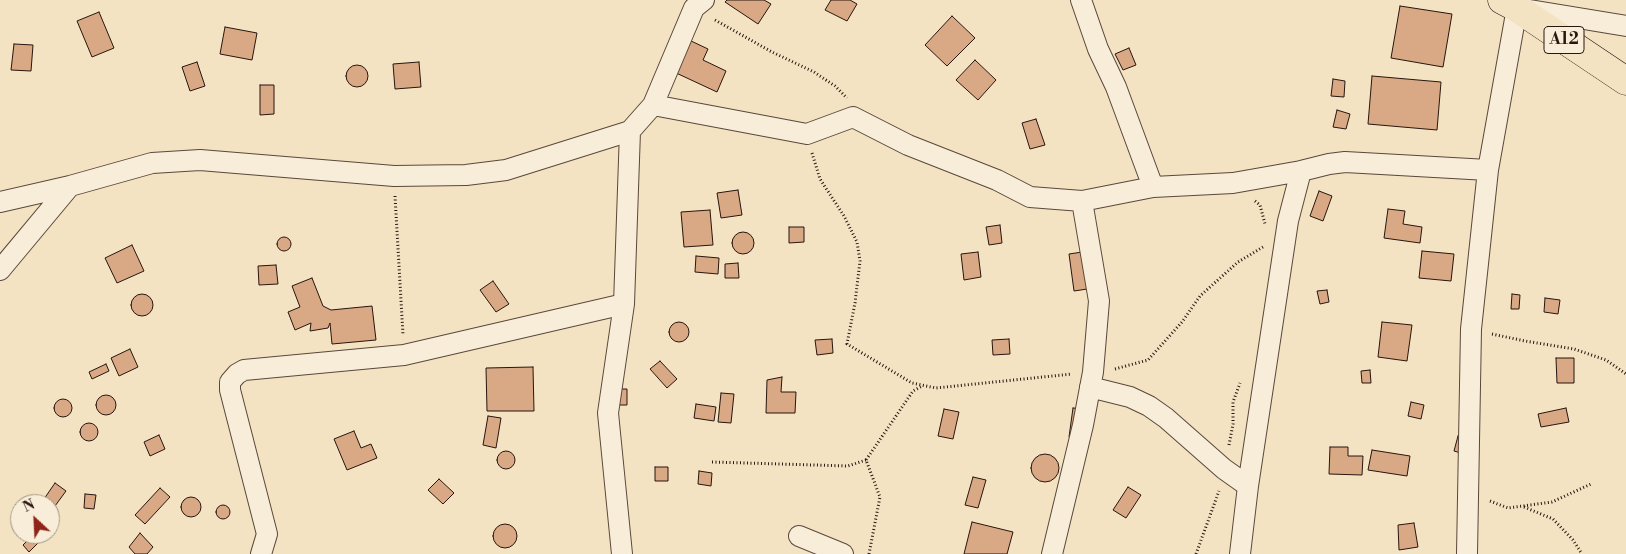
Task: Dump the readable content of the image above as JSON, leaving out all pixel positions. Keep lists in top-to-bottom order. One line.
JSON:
{"streets":{"main road":["A12"]},"north":"top left"}
